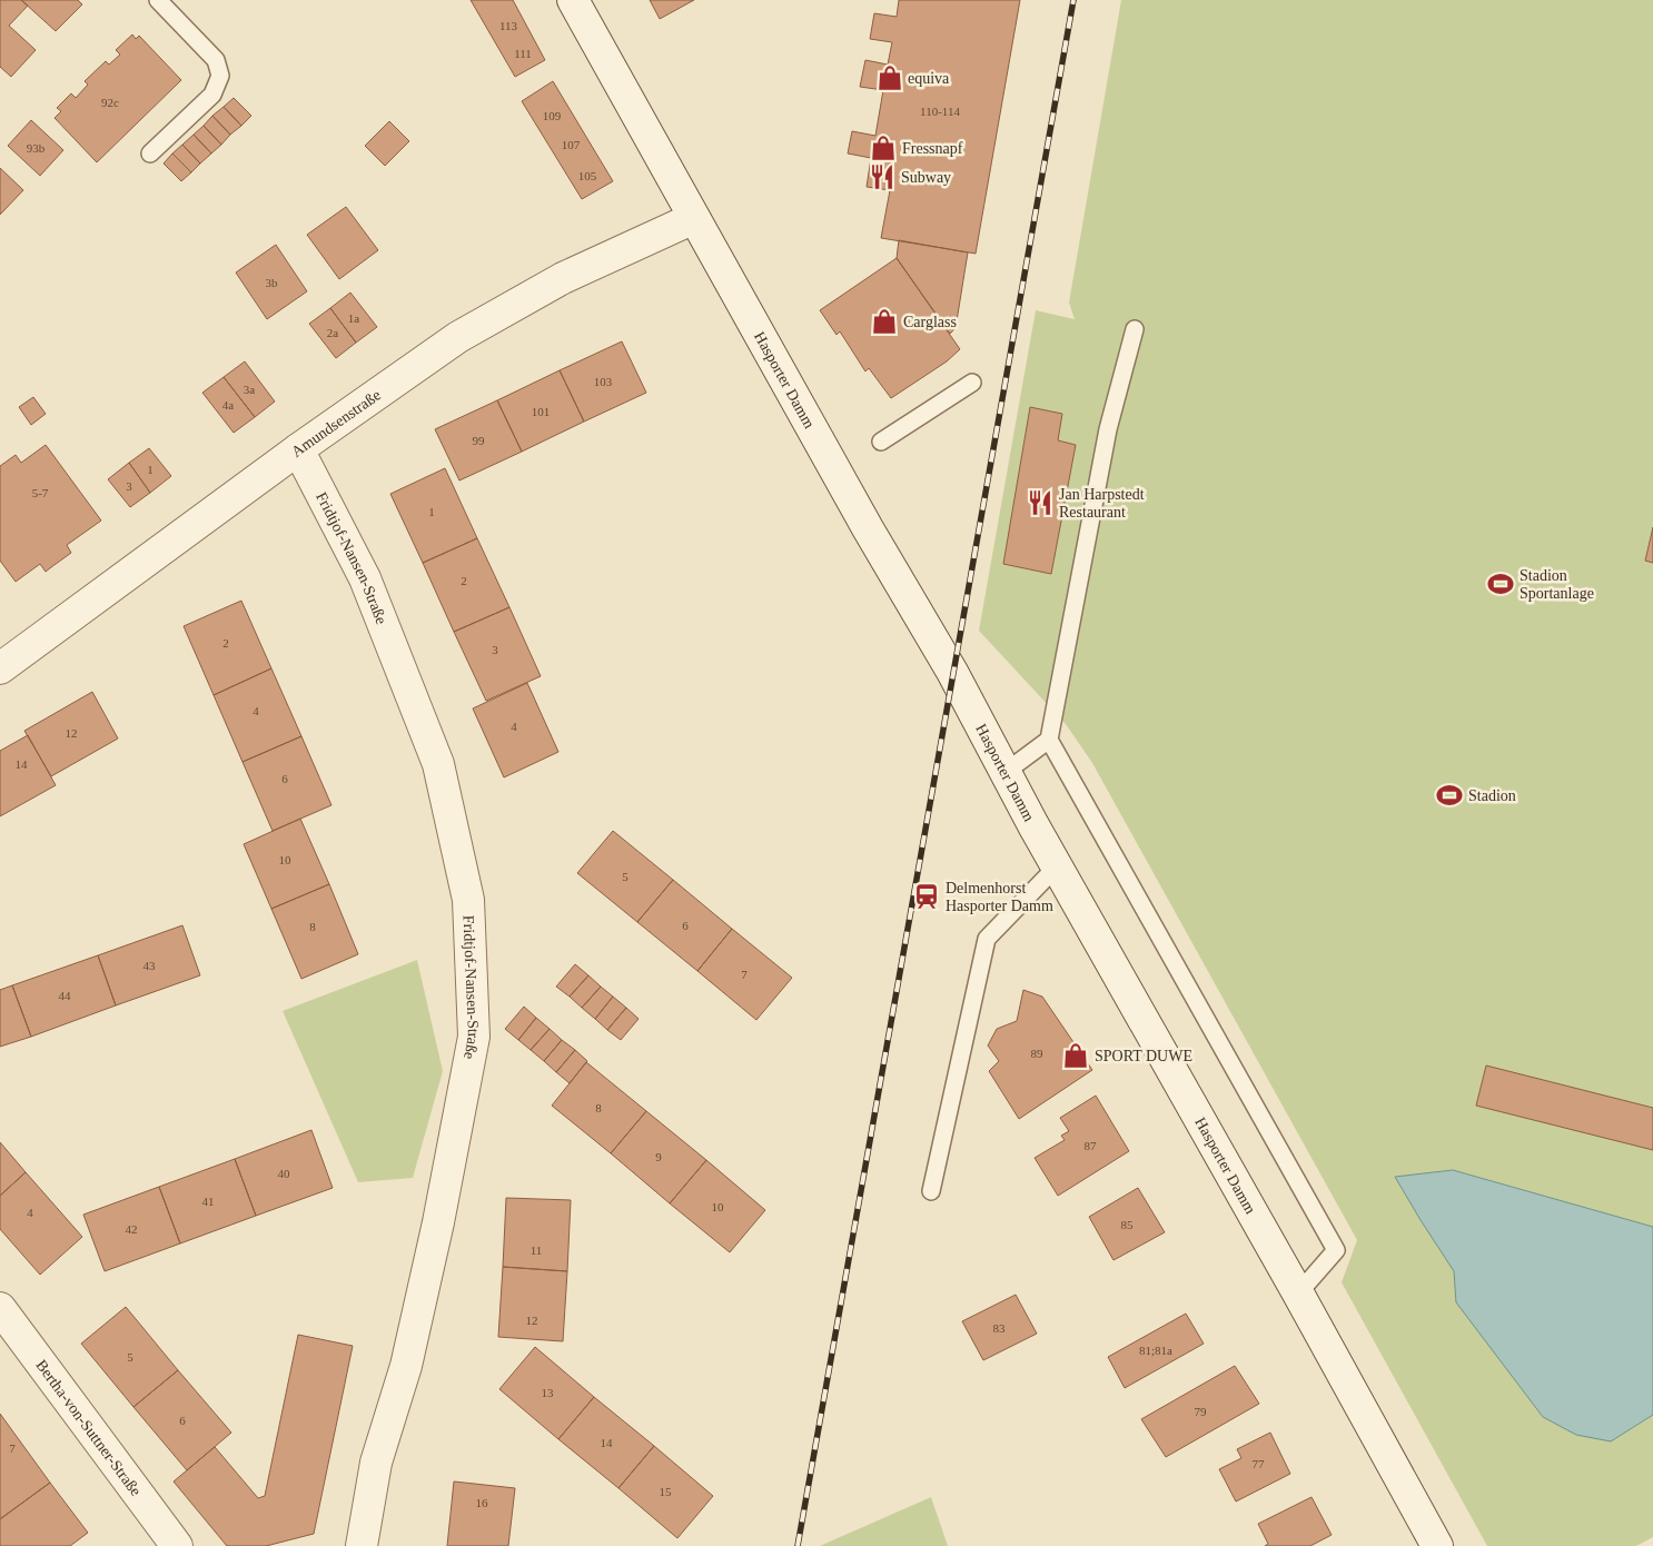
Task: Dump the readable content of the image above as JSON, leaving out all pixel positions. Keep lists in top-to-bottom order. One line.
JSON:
{"streets":{"street":["Hasporter Damm","Amundsenstraße","Fridtjof-Nansen-Straße","Bertha-von-Suttner-Straße"]},"crossings":[["Hasporter Damm","Amundsenstraße"],["Amundsenstraße","Fridtjof-Nansen-Straße"]],"places":{"shop":["equiva","Fressnapf","Carglass","SPORT DUWE"],"restaurant":["Subway","Jan Harpstedt Restaurant"],"sports":["Stadion Sportanlage","Stadion"],"station":["Delmenhorst Hasporter Damm"]},"house_numbers":["113","111","92c","110-114","109","107","93b","105","3b","1a","2a","103","3a","4a","101","99","1","3","5-7","1","2","2","3","4","4","12","14","6","10","5","6","8","43","7","44","89","8","87","9","40","41","10","4","85","42","11","12","83","81;81a","5","13","79","6","14","7","77","15","16"]}
